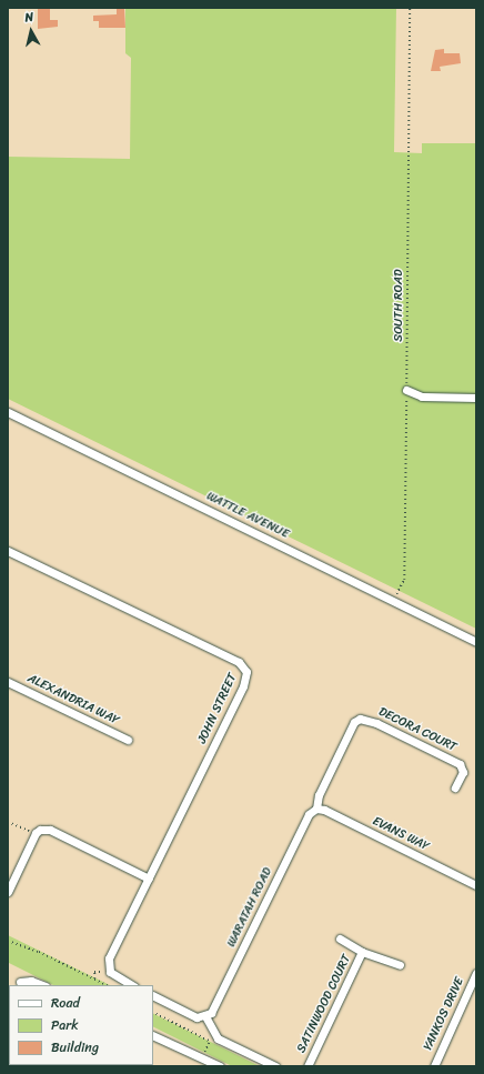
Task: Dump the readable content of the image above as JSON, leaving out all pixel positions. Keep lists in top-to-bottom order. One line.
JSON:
{"streets":{"street":["WATTLE AVENUE","ALEXANDRIA WAY","JOHN STREET","DECORA COURT","EVANS WAY","WARATAH ROAD","SATINWOOD COURT","YANKOS DRIVE"],"path":["SOUTH ROAD"]},"crossings":[["SOUTH ROAD","WATTLE AVENUE"],["DECORA COURT","EVANS WAY"],["DECORA COURT","WARATAH ROAD"],["EVANS WAY","WARATAH ROAD"]],"legend":["Road","Park","Building"],"north":"top"}
